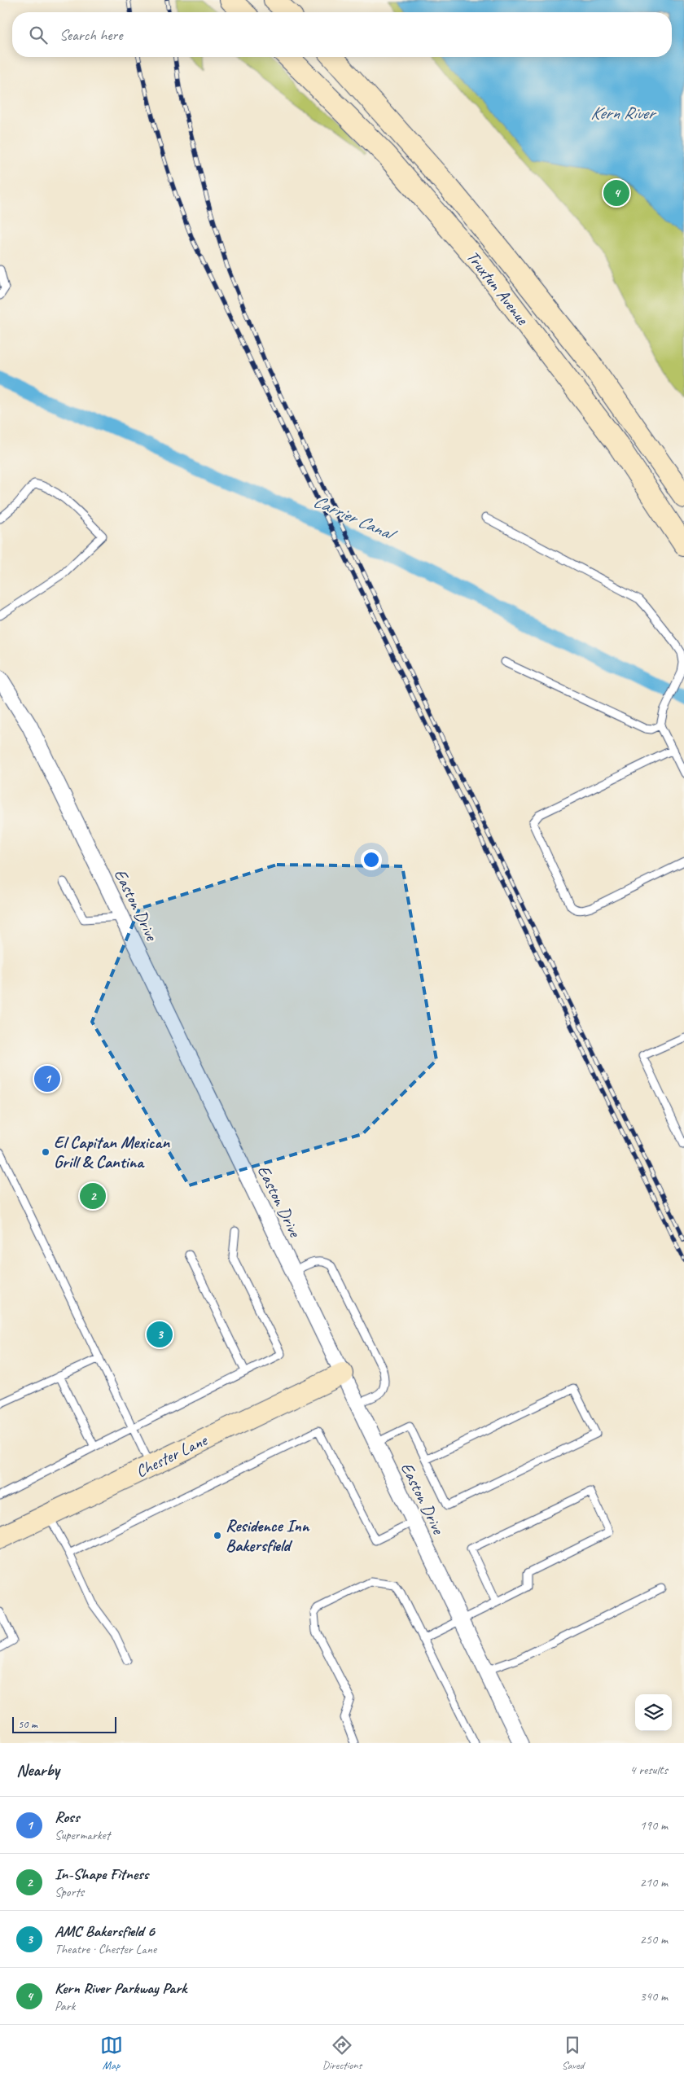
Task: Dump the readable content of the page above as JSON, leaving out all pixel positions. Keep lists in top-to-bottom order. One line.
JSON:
{"streets":{"main road":["Truxtun Avenue","Chester Lane"],"street":["Easton Drive"]},"crossings":[["Easton Drive","Chester Lane"]],"water":["Kern River","Carrier Canal"],"places":["El Capitan Mexican Grill & Cantina","Residence Inn Bakersfield"],"scale_bar":"50 m","page":{"search":"Search here","pins":["4","1","2","3"],"scale":"50 m","heading":["Nearby","4 results"],"list":[{"mark":"1","name":"Ross","note":"Supermarket","value":"190 m"},{"mark":"2","name":"In-Shape Fitness","note":"Sports","value":"210 m"},{"mark":"3","name":"AMC Bakersfield 6","note":"Theatre · Chester Lane","value":"250 m"},{"mark":"4","name":"Kern River Parkway Park","note":"Park","value":"340 m"}],"nav":["Map","Directions","Saved"]}}
